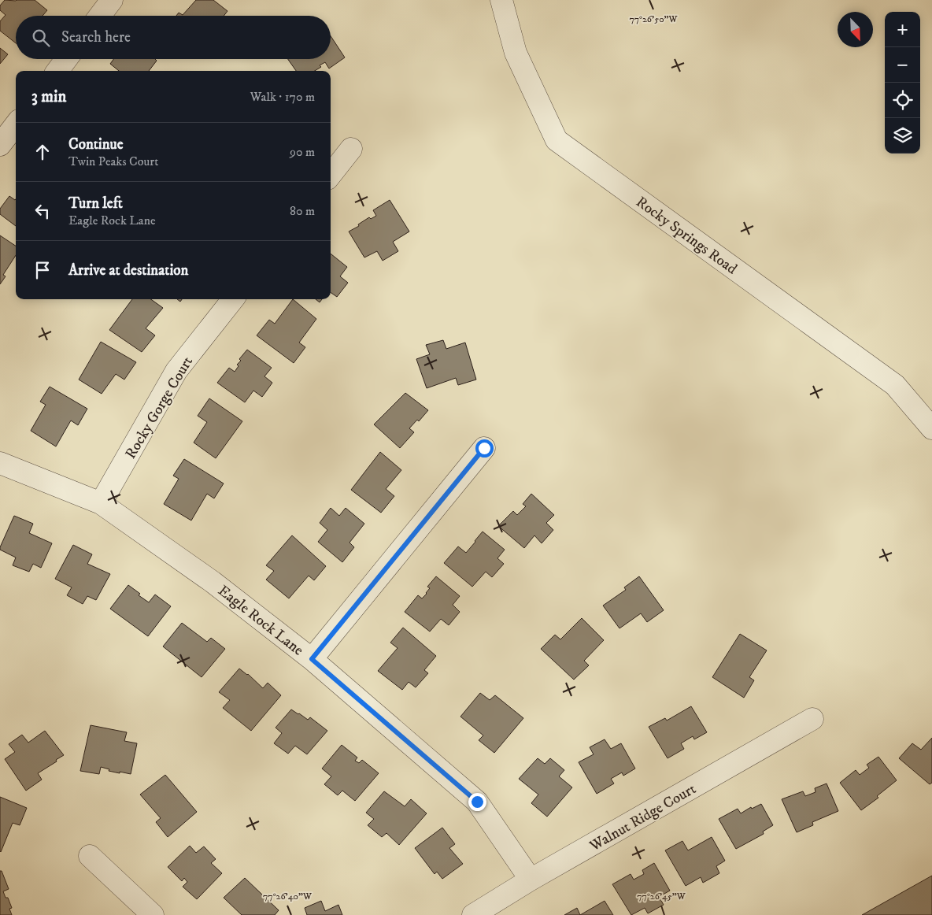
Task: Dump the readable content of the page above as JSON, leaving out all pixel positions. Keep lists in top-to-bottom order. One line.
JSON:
{"streets":{"street":["Rocky Springs Road","Rocky Gorge Court","Eagle Rock Lane","Walnut Ridge Court"]},"crossings":[["Rocky Gorge Court","Eagle Rock Lane"],["Eagle Rock Lane","Walnut Ridge Court"]],"north":"bottom right","page":{"map_buttons":["+","−"],"search":"Search here","heading":["3 min","Walk · 170 m"],"list":[["Continue","Twin Peaks Court","90 m"],["Turn left","Eagle Rock Lane","80 m"],"Arrive at destination"]},"coordinates":["77°26'50\"W","77°26'40\"W","77°26'45\"W"]}
